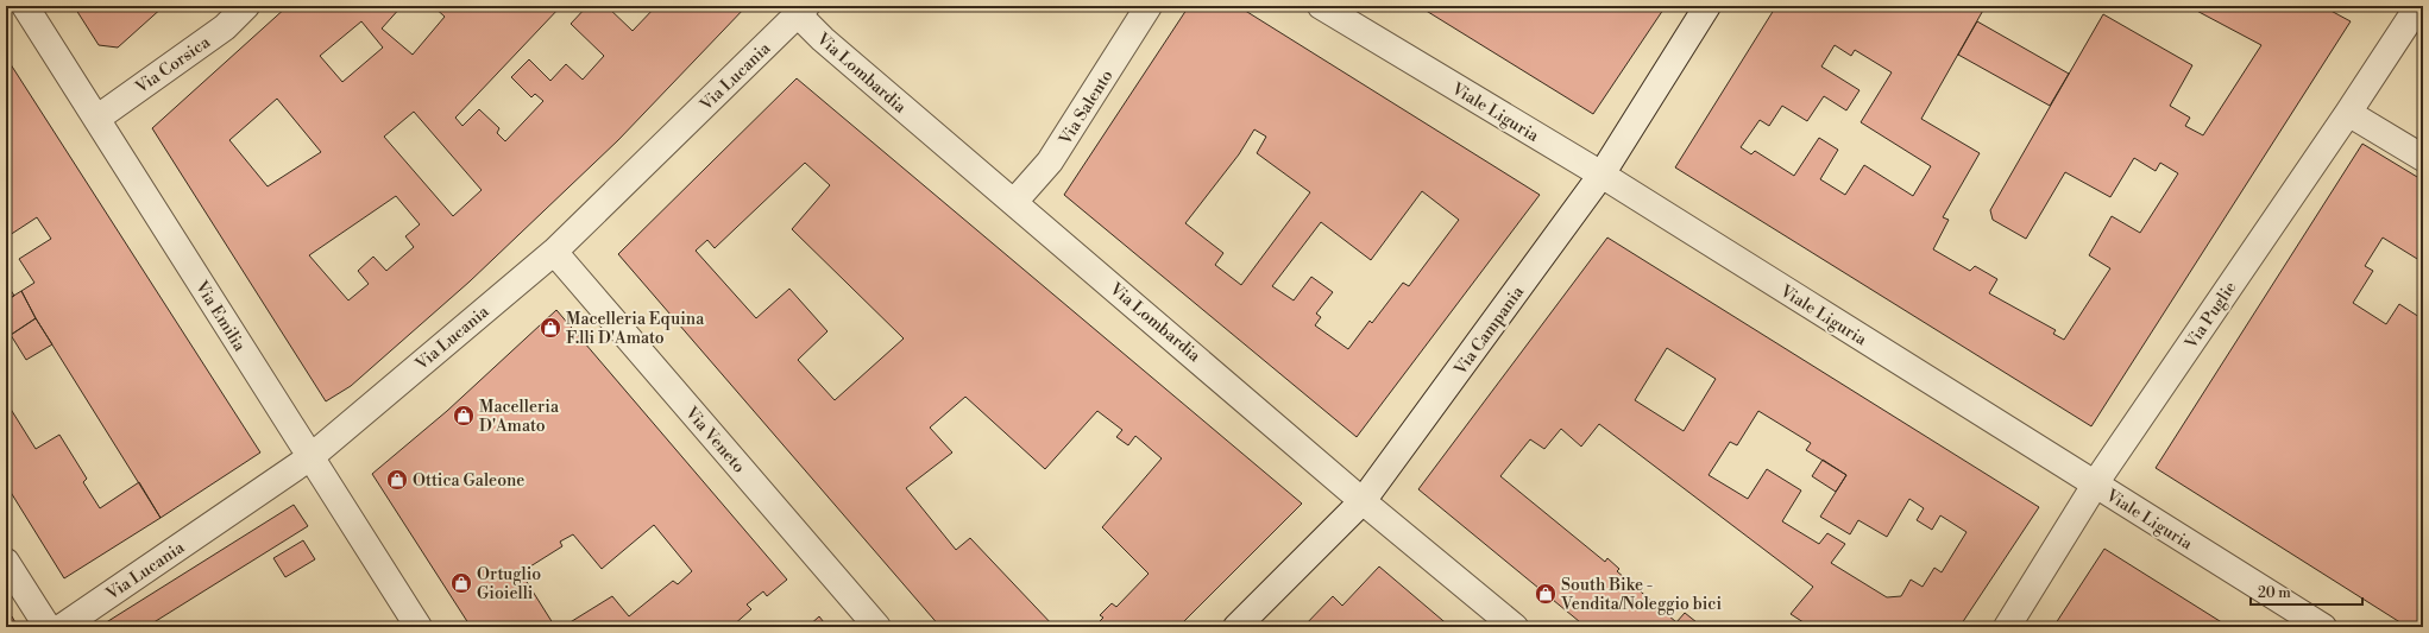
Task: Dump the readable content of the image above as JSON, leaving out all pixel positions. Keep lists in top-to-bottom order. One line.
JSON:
{"streets":{"street":["Via Corsica","Via Lombardia","Via Lucania","Via Salento","Viale Liguria","Via Puglie","Via Emilia","Via Campania","Via Veneto"]},"crossings":[["Via Corsica","Via Emilia"],["Via Lombardia","Via Lucania"],["Via Lombardia","Via Salento"],["Via Lombardia","Via Campania"],["Via Lucania","Via Emilia"],["Via Lucania","Via Veneto"],["Viale Liguria","Via Puglie"],["Viale Liguria","Via Campania"]],"places":{"shop":["Macelleria Equina F.lli D'Amato","Macelleria D'Amato","Ottica Galeone","Ortuglio Gioielli","South Bike - Vendita/Noleggio bici"]},"scale_bar":"20 m"}
